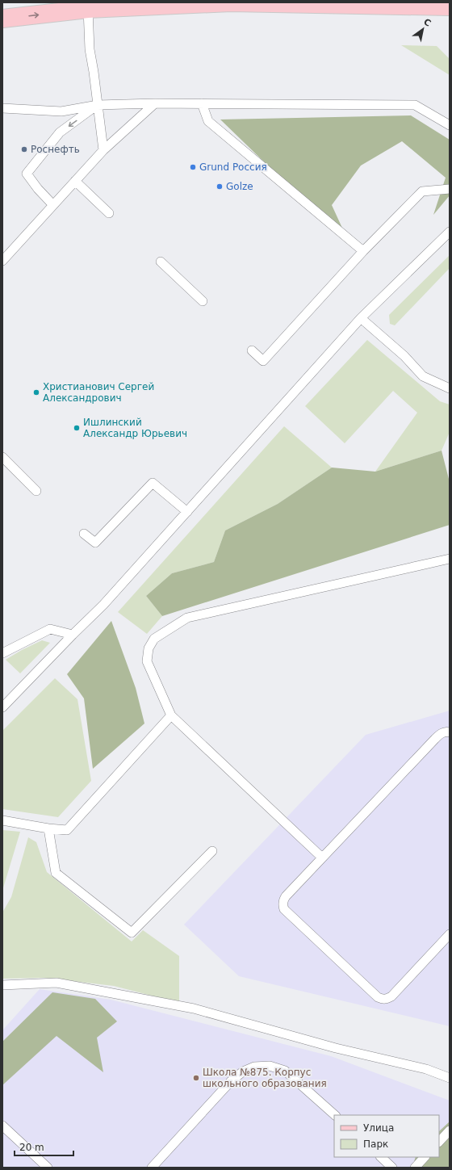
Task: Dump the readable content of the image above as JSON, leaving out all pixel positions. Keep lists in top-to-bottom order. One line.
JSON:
{"places":["Роснефть","Grund Россия","Golze","Христианович Сергей Александрович","Ишлинский Александр Юрьевич","Школа №875. Корпус школьного образования"],"legend":["Улица","Парк"],"scale_bar":"20 m","north":"top right"}
